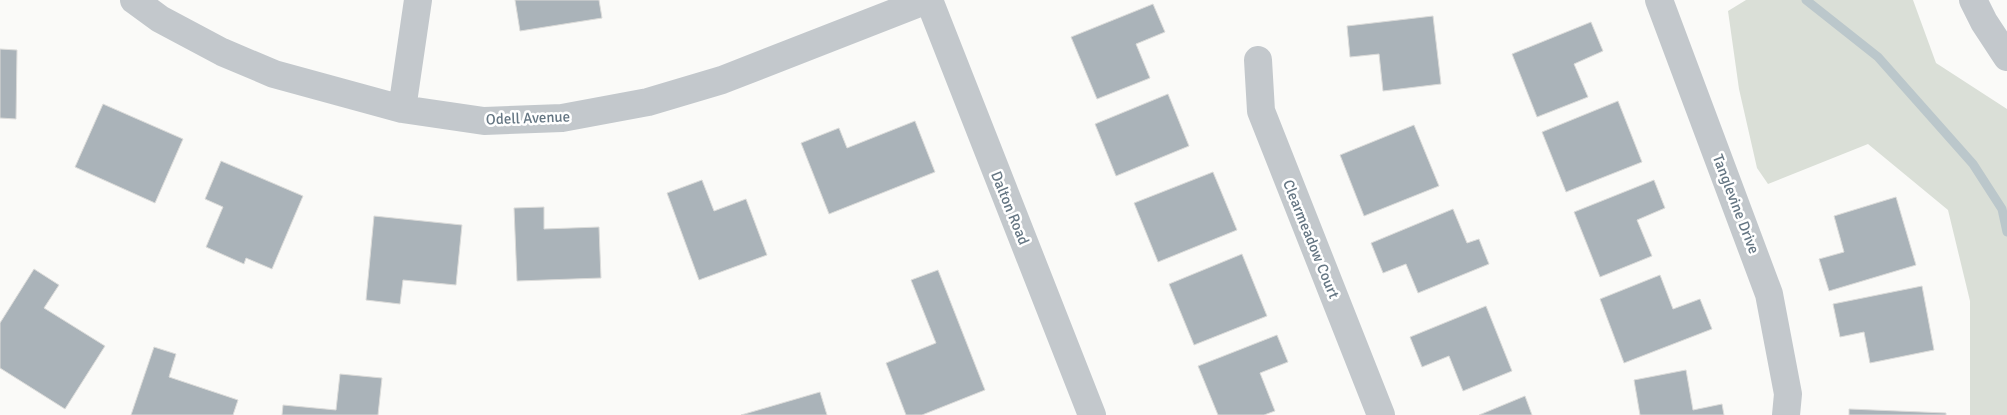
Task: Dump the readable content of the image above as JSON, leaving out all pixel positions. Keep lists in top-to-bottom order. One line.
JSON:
{"streets":{"street":["Odell Avenue","Tanglevine Drive","Dalton Road","Clearmeadow Court"]},"crossings":[["Odell Avenue","Dalton Road"]]}
